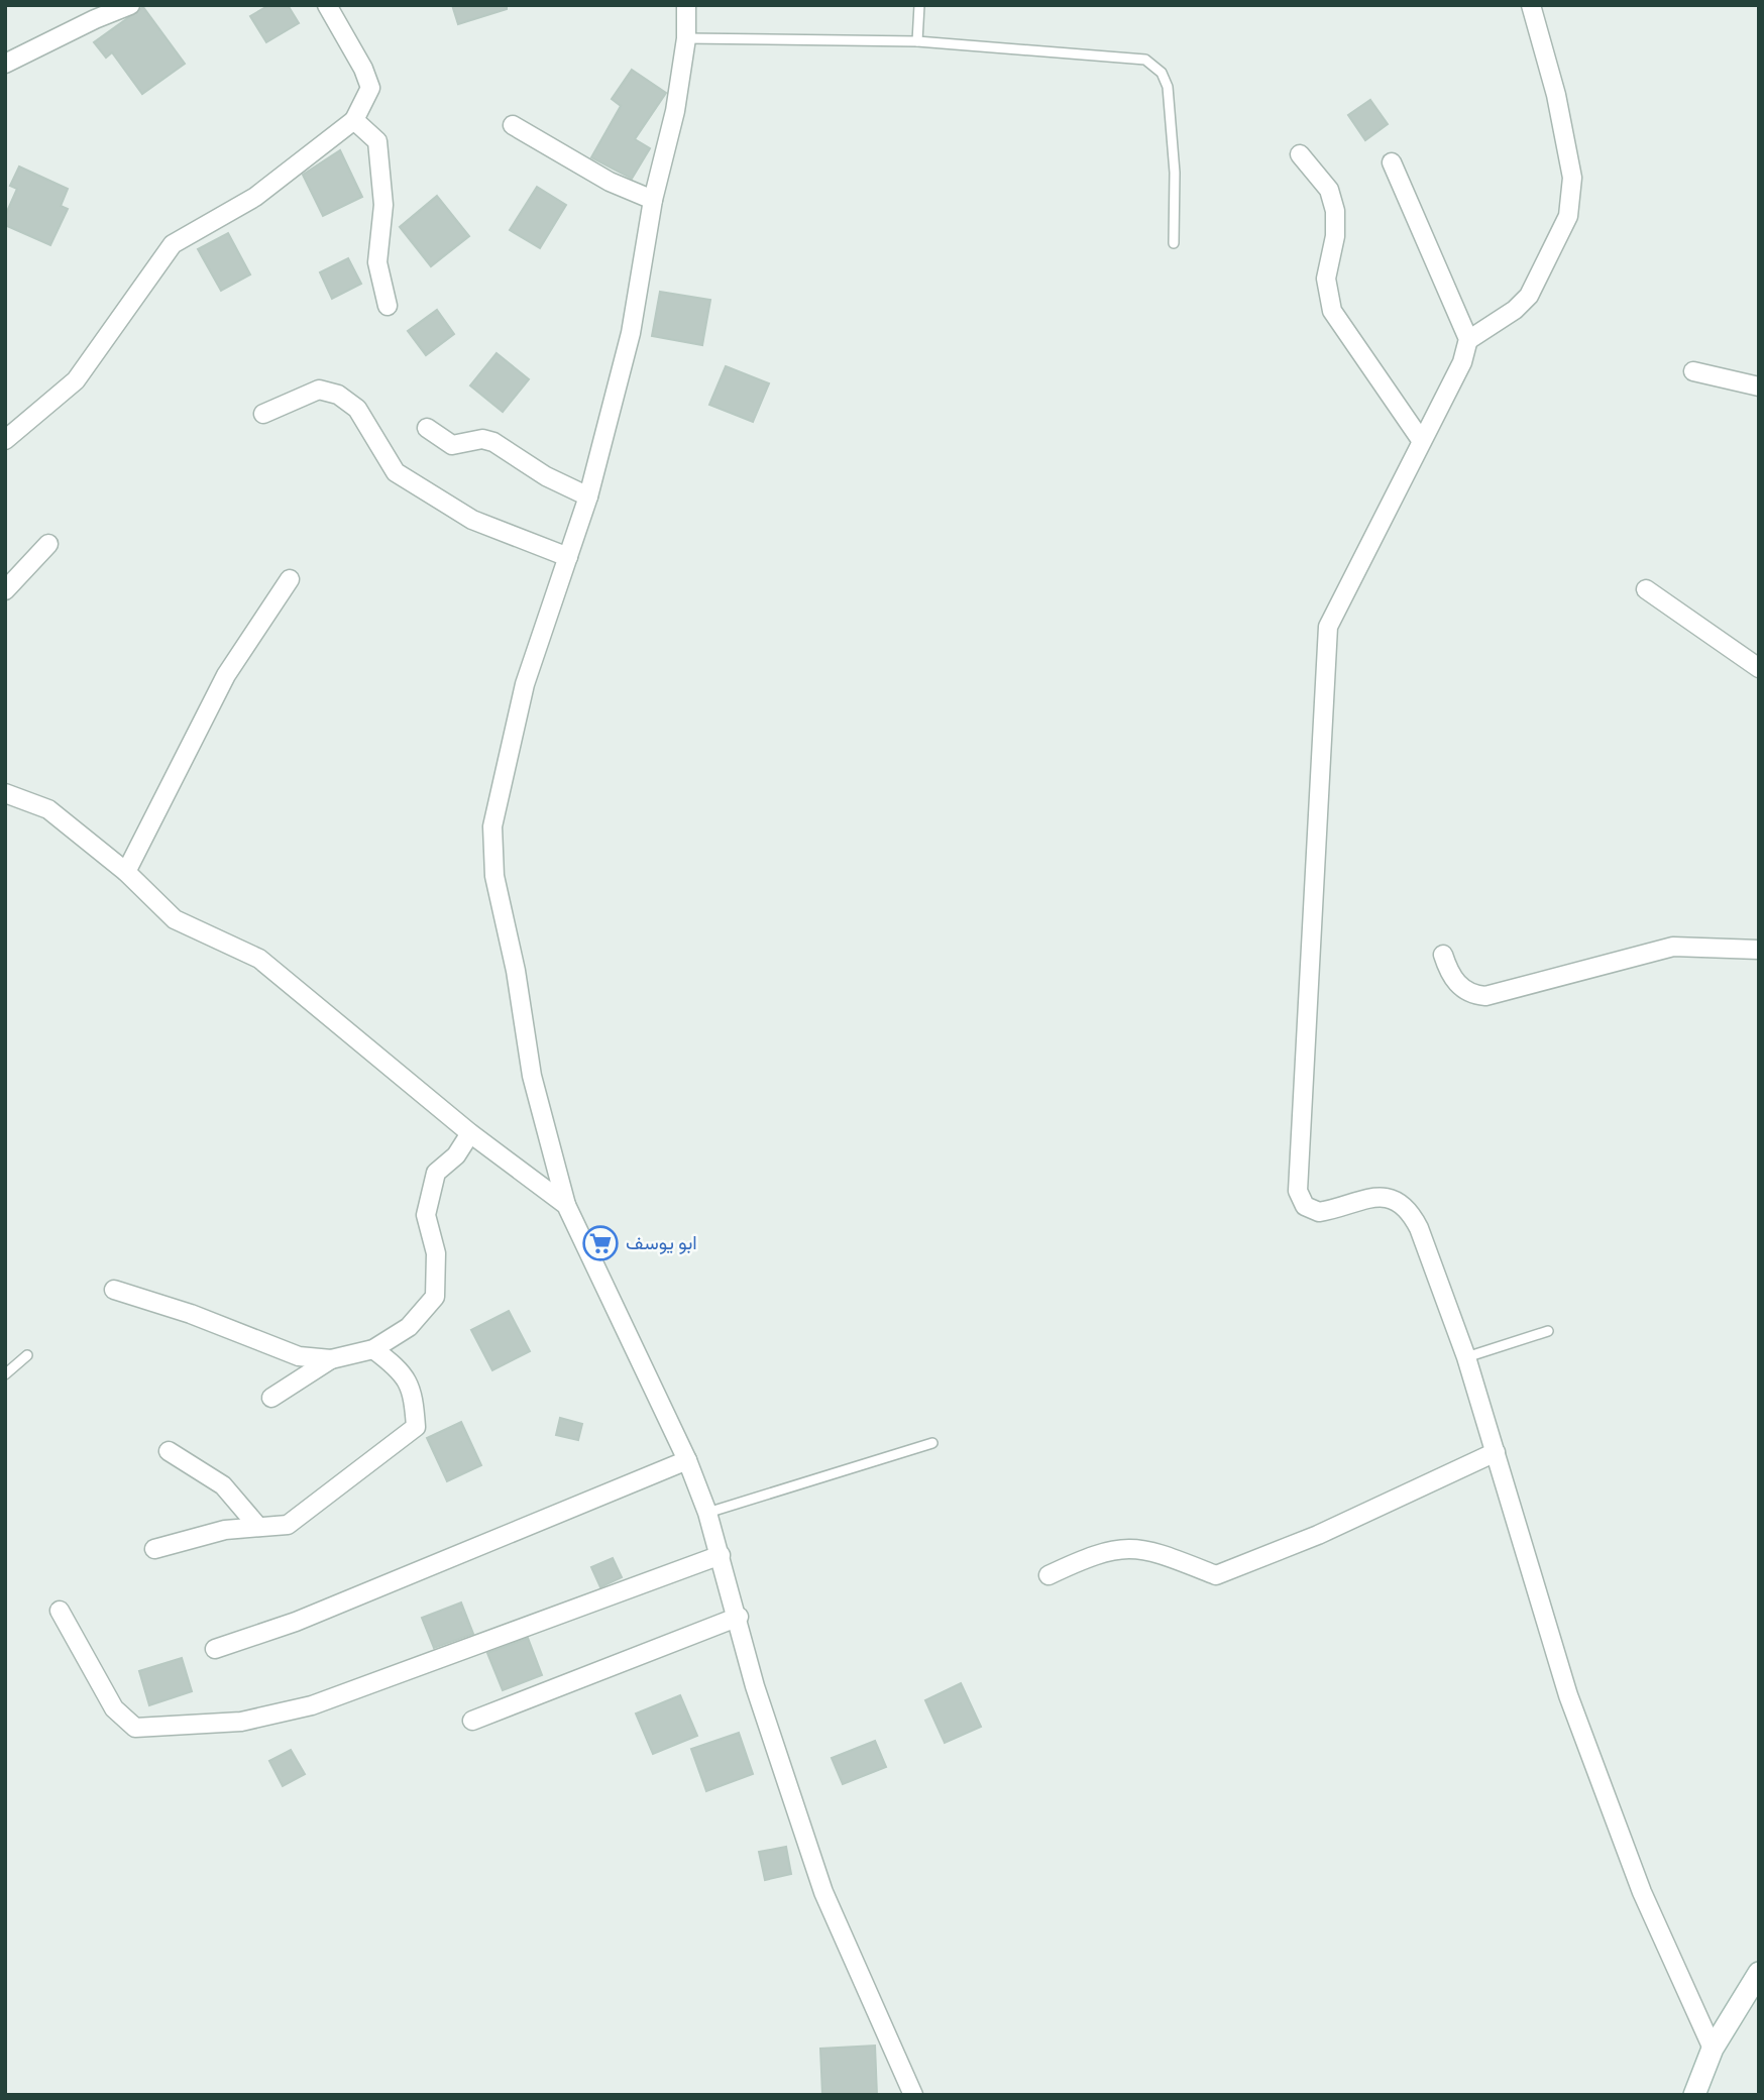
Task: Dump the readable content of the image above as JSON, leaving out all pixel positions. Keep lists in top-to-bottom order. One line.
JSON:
{"places":{"supermarket":["ابو يوسف"]}}
